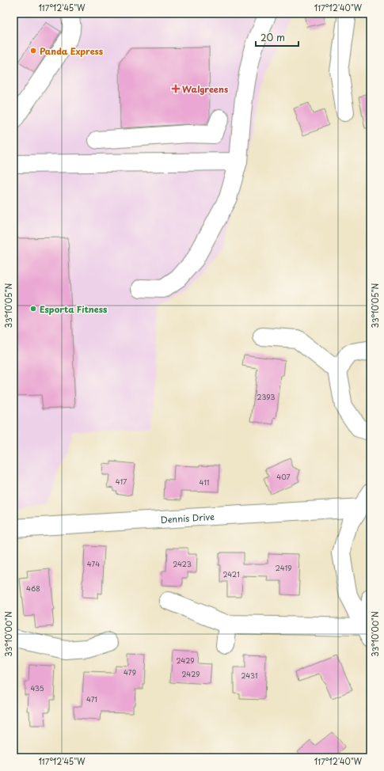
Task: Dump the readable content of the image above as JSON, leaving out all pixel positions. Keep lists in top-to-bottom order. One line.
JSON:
{"streets":{"street":["Dennis Drive"]},"places":{"other":["Panda Express","Esporta Fitness"],"health":["Walgreens"]},"house_numbers":["2393","407","417","411","474","2423","2419","2421","468","2429","479","2429","2431","435","471"],"scale_bar":"20 m","coordinates":["117°12'45\"W","117°12'40\"W","33°10'05\"N","33°10'00\"N"]}
